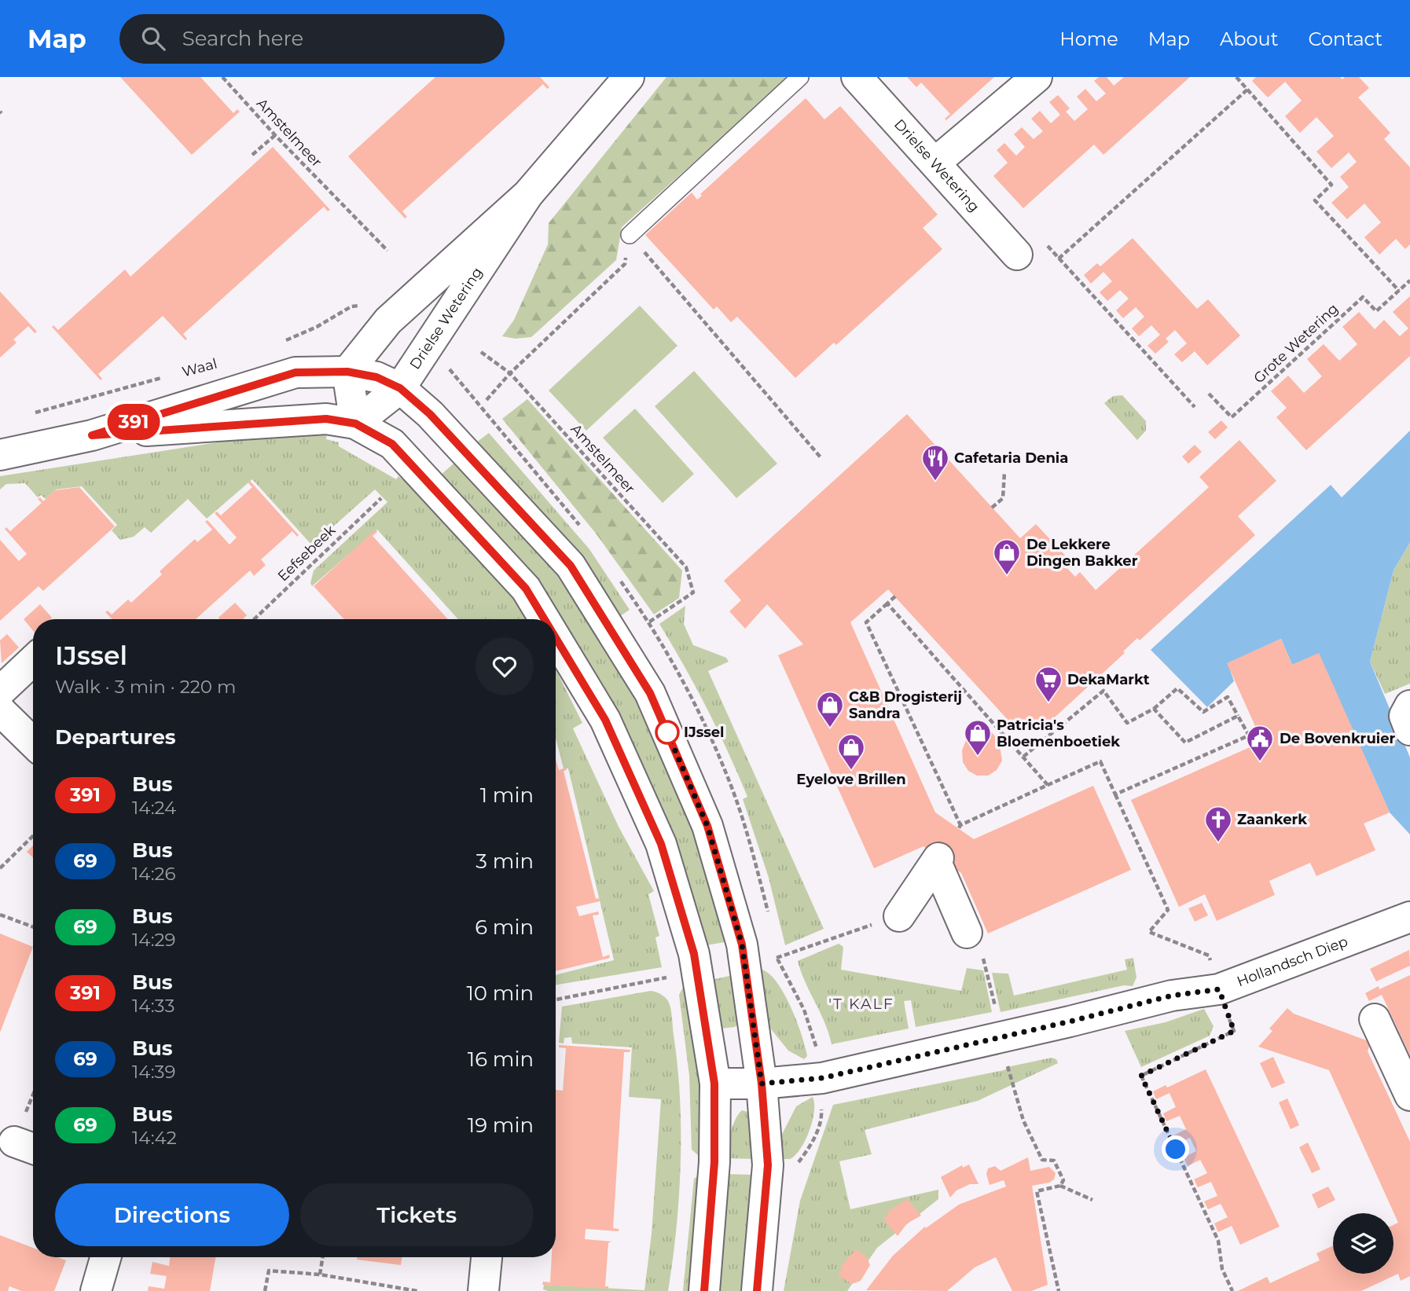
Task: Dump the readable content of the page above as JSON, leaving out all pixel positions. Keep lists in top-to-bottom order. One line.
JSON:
{"streets":{"main road":["Drielse Wetering","Hollandsch Diep"],"path":["Amstelmeer","Grote Wetering","Waal","Eefsebeek"]},"districts":["'T KALF"],"places":{"restaurant":["Cafetaria Denia"],"shop":["De Lekkere Dingen Bakker","C&B Drogisterij Sandra","Patricia's Bloemenboetiek","Eyelove Brillen"],"supermarket":["DekaMarkt"],"other":["IJssel"],"public building":["De Bovenkruier"],"church":["Zaankerk"]},"lines":["bus line 391"],"page":{"header":"Map","search":"Search here","nav":["Home","Map","About","Contact"],"on_map":"391","heading":[["IJssel","Walk · 3 min · 220 m"],"Departures"],"list":[{"mark":"391","name":"Bus","note":"14:24","value":"1 min"},{"mark":"69","name":"Bus","note":"14:26","value":"3 min"},{"mark":"69","name":"Bus","note":"14:29","value":"6 min"},{"mark":"391","name":"Bus","note":"14:33","value":"10 min"},{"mark":"69","name":"Bus","note":"14:39","value":"16 min"},{"mark":"69","name":"Bus","note":"14:42","value":"19 min"}],"buttons":["Directions","Tickets"]}}
